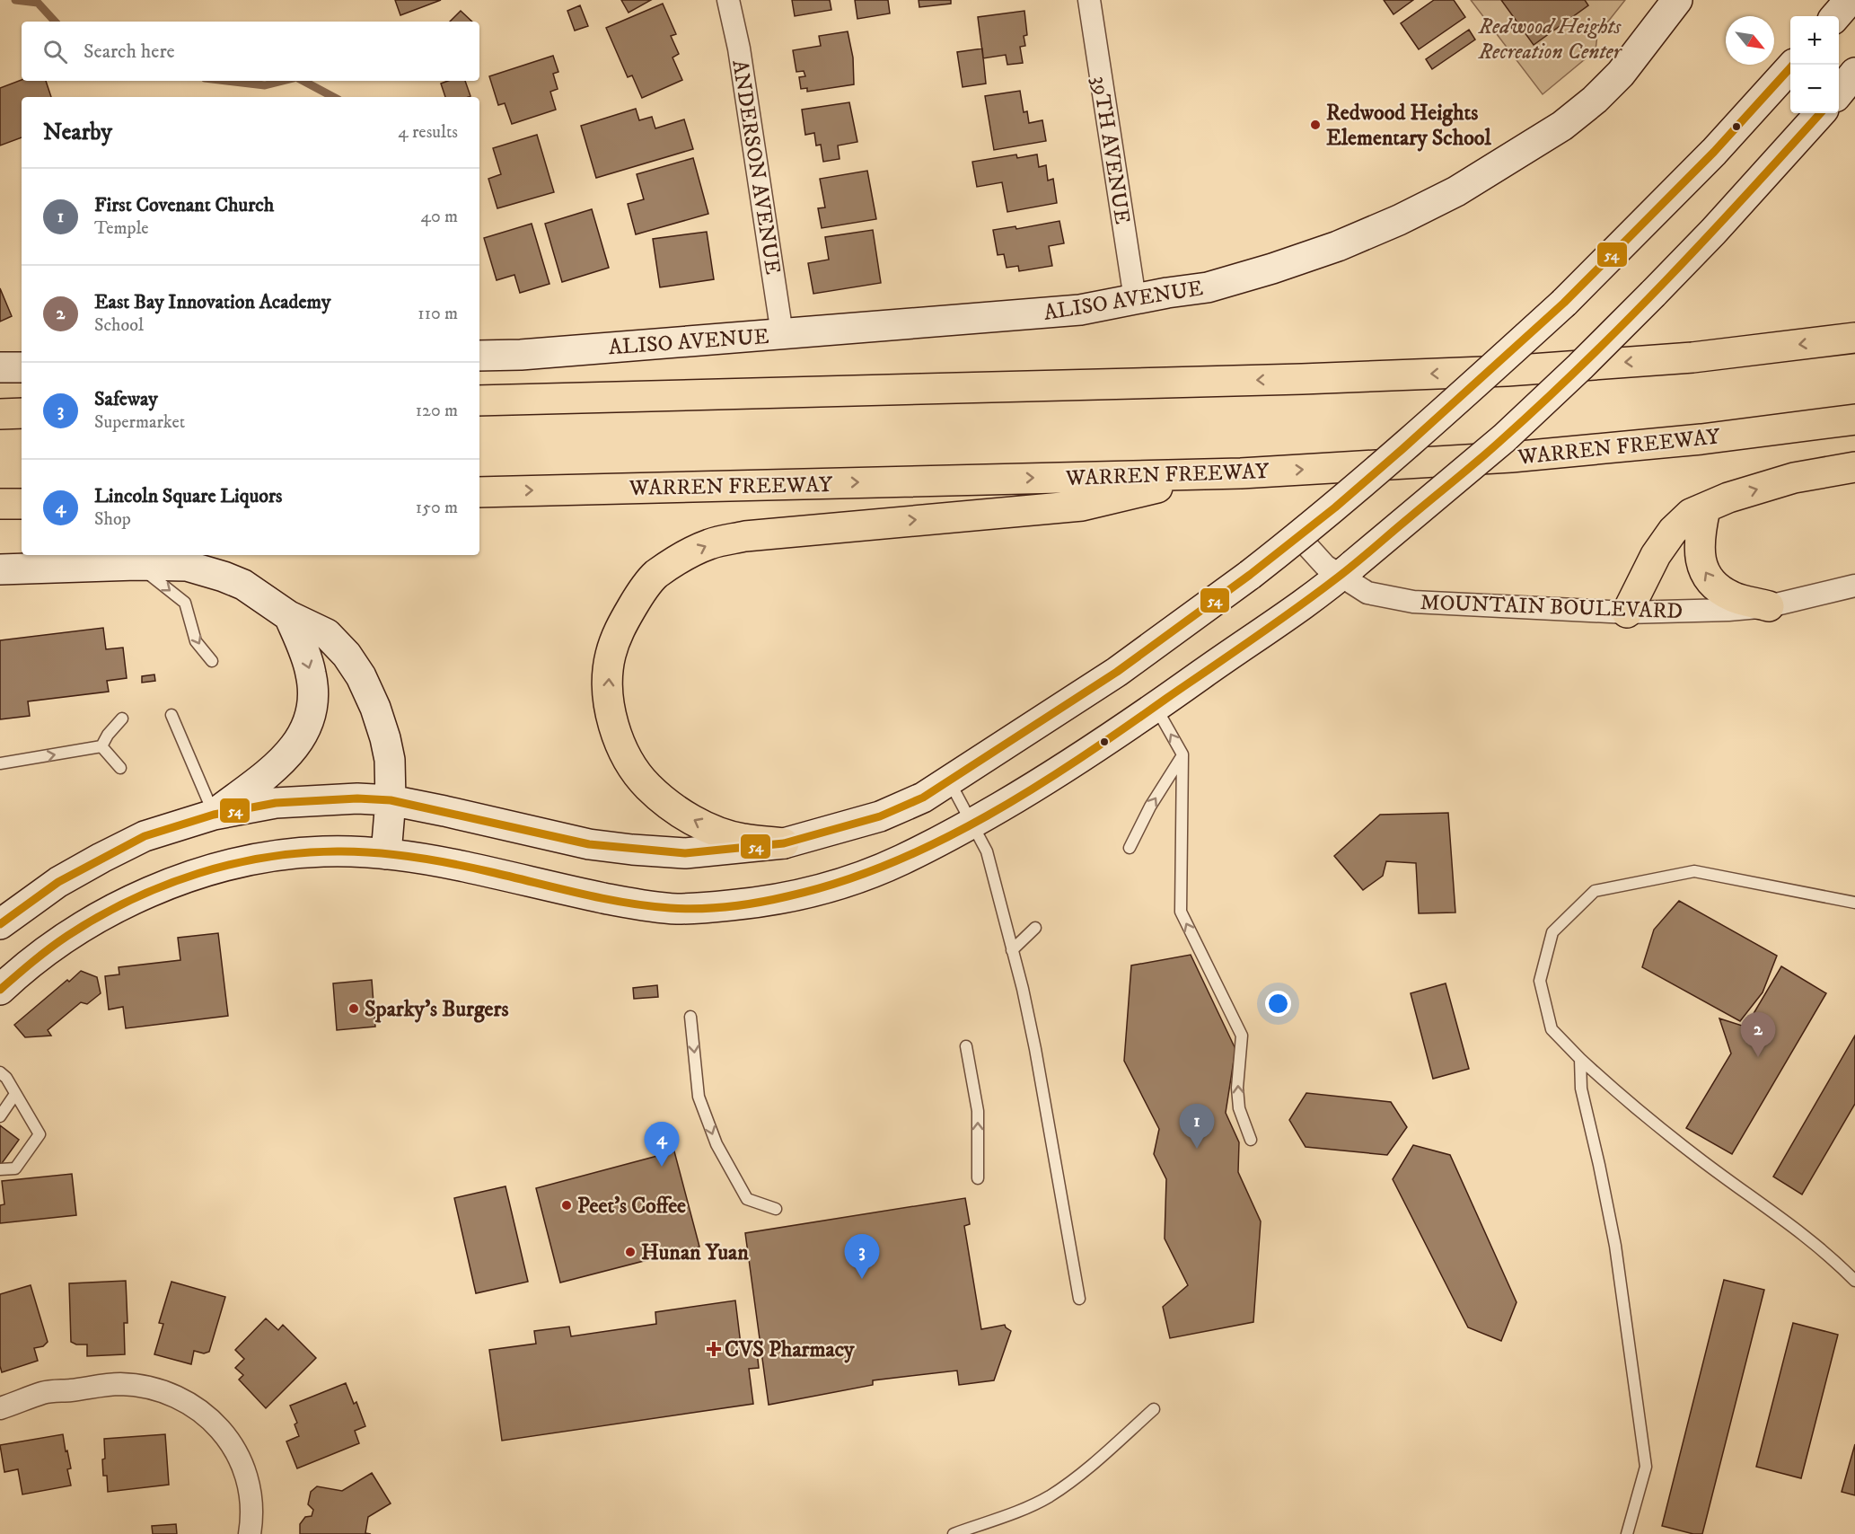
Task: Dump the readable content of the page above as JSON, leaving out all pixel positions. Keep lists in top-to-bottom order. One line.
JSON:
{"streets":{"highway":["WARREN FREEWAY"],"main road":["ALISO AVENUE"],"street":["39TH AVENUE","ANDERSON AVENUE","MOUNTAIN BOULEVARD"]},"crossings":[["39TH AVENUE","ALISO AVENUE"],["ANDERSON AVENUE","ALISO AVENUE"]],"parks":["Redwood Heights Recreation Center"],"places":{"other":["Redwood Heights Elementary School","Sparky's Burgers","Peet's Coffee","Hunan Yuan"],"health":["CVS Pharmacy"]},"lines":["transit line 54"],"north":"bottom right","page":{"map_buttons":["+","−"],"search":"Search here","heading":["Nearby","4 results"],"list":[{"mark":"1","name":"First Covenant Church","note":"Temple","value":"40 m"},{"mark":"2","name":"East Bay Innovation Academy","note":"School","value":"110 m"},{"mark":"3","name":"Safeway","note":"Supermarket","value":"120 m"},{"mark":"4","name":"Lincoln Square Liquors","note":"Shop","value":"150 m"}],"pins":["2","1","4","3"]}}
